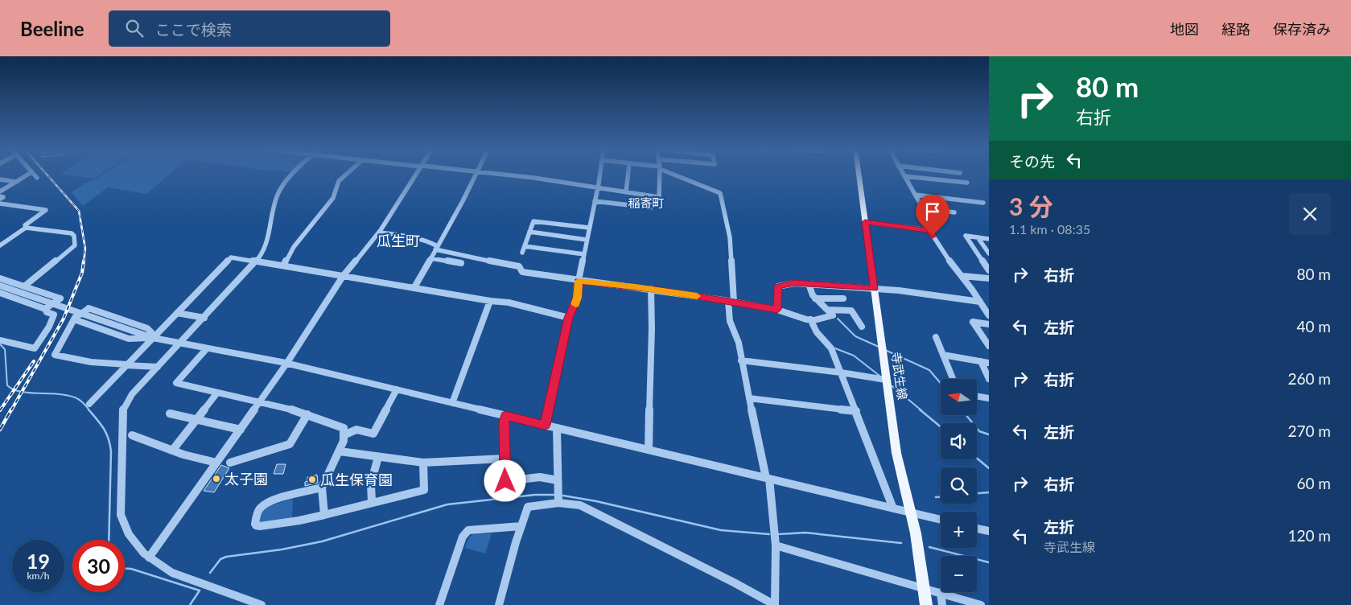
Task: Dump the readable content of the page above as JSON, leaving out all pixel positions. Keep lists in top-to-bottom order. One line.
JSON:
{"streets":{"main road":["寺武生線"]},"districts":["稲寄町","瓜生町"],"places":["太子園","瓜生保育園"],"north":"left","page":{"header":"Beeline","search":"ここで検索","nav":["地図","経路","保存済み"],"turn":["80 m","右折"],"then":"その先","heading":["3 分","1.1 km · 08:35"],"list":[{"name":"右折","value":"80 m"},{"name":"左折","value":"40 m"},{"name":"右折","value":"260 m"},{"name":"左折","value":"270 m"},{"name":"右折","value":"60 m"},{"name":"左折","note":"寺武生線","value":"120 m"}],"map_buttons":["+","−"],"speed":"19 km/h","limit":"30"}}
